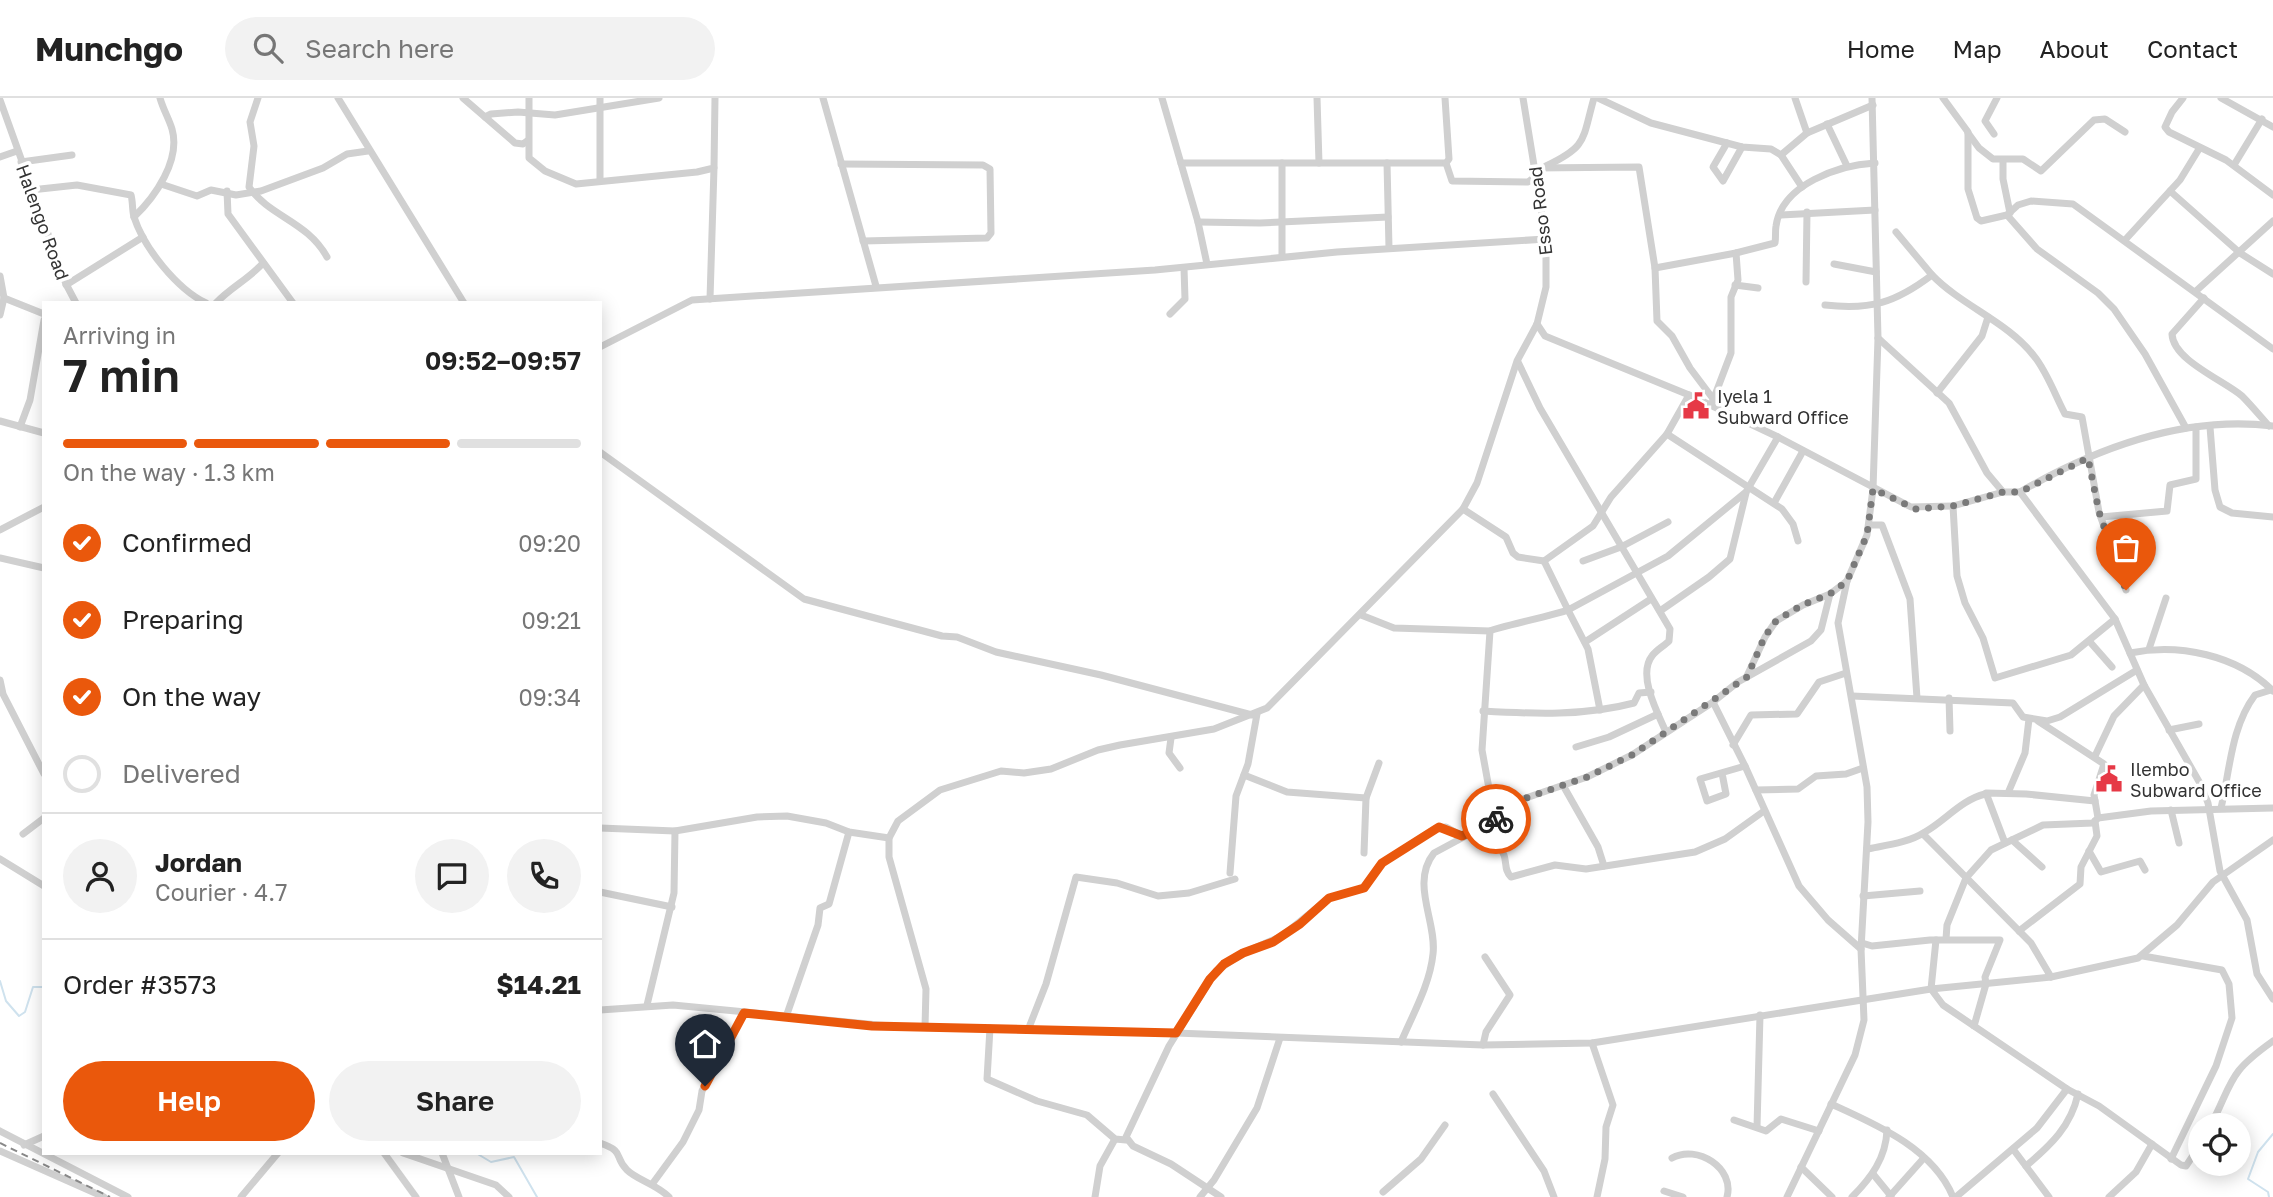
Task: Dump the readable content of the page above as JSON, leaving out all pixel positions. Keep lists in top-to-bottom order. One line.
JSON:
{"streets":{"street":["Esso Road","Halengo Road"]},"places":{"public building":["Iyela 1 Subward Office","Ilembo Subward Office"]},"page":{"header":"Munchgo","search":"Search here","nav":["Home","Map","About","Contact"],"heading":["7 min","Arriving in","09:52–09:57"],"panel":["Jordan","Courier · 4.7","Order #3573","$14.21"],"bar":"On the way · 1.3 km","list":[["Confirmed","09:20"],["Preparing","09:21"],["On the way","09:34"],"Delivered"],"buttons":["Help","Share"]}}
